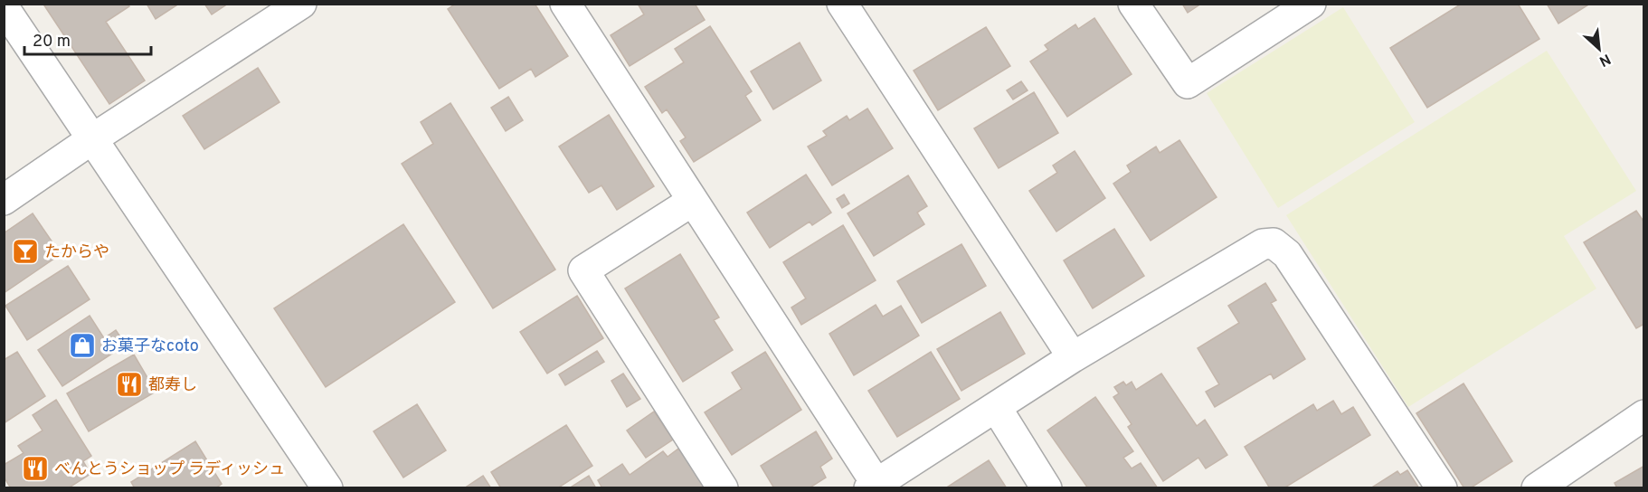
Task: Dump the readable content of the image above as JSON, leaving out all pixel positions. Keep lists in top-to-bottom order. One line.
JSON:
{"places":{"bar":["たからや"],"shop":["お菓子なcoto"],"restaurant":["都寿し","べんとうショップ ラディッシュ"]},"scale_bar":"20 m","north":"bottom right"}
